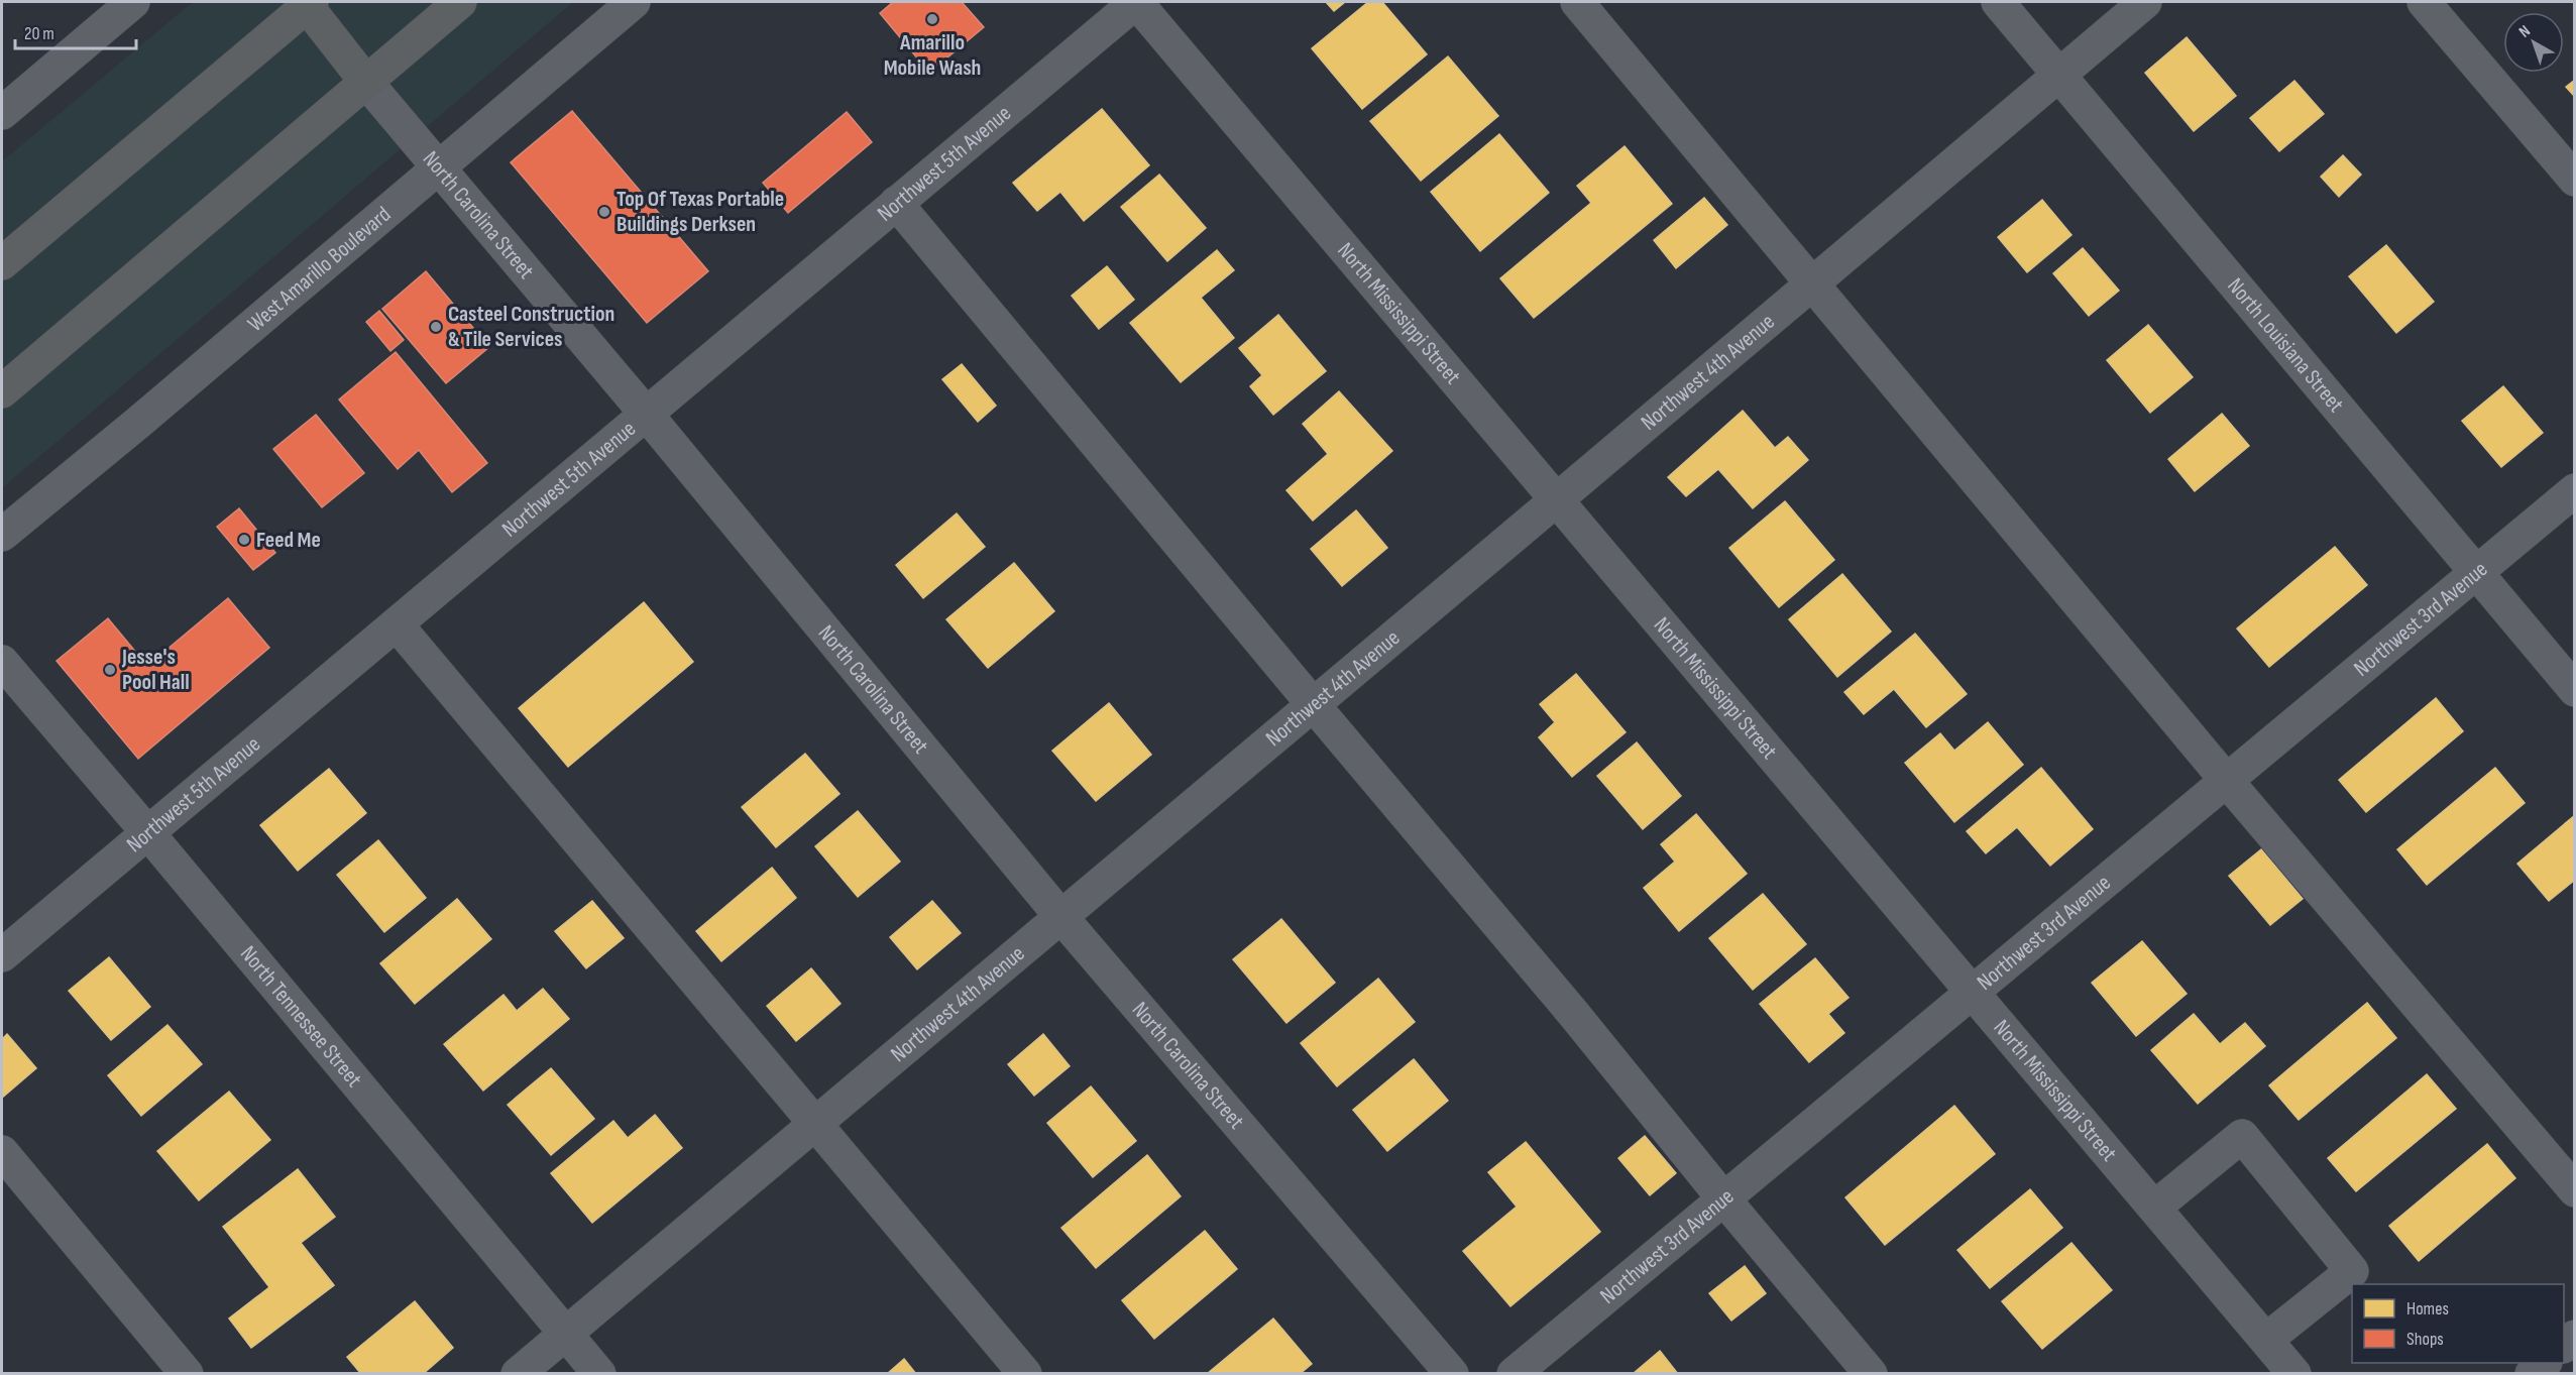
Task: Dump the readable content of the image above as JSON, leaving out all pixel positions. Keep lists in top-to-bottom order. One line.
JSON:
{"streets":{"highway":["North Carolina Street"],"street":["Northwest 5th Avenue","West Amarillo Boulevard","North Mississippi Street","North Louisiana Street","Northwest 4th Avenue","Northwest 3rd Avenue","North Tennessee Street"]},"crossings":[["Northwest 5th Avenue","North Carolina Street"],["Northwest 5th Avenue","North Mississippi Street"],["Northwest 5th Avenue","North Tennessee Street"],["North Carolina Street","West Amarillo Boulevard"],["North Carolina Street","Northwest 4th Avenue"],["North Mississippi Street","Northwest 4th Avenue"],["North Mississippi Street","Northwest 3rd Avenue"],["North Louisiana Street","Northwest 4th Avenue"],["North Louisiana Street","Northwest 3rd Avenue"],["Northwest 4th Avenue","North Tennessee Street"]],"places":["Amarillo Mobile Wash","Top Of Texas Portable Buildings Derksen","Casteel Construction & Tile Services","Feed Me","Jesse's Pool Hall"],"legend":["Homes","Shops"],"scale_bar":"20 m","north":"top left"}
